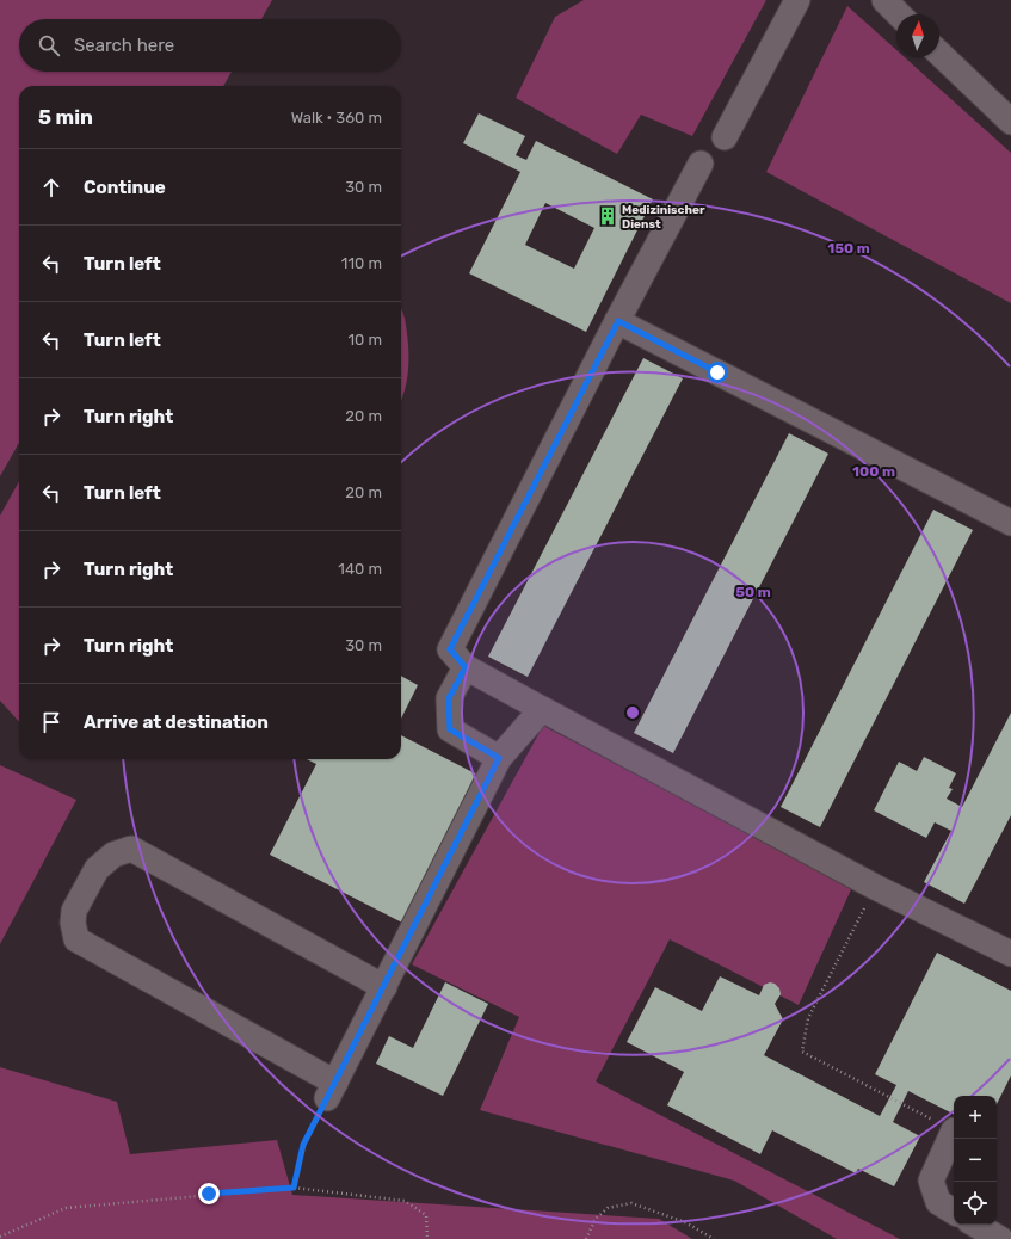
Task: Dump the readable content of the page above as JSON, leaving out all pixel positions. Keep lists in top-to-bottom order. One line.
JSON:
{"places":{"building":["Medizinischer Dienst"]},"north":"top","page":{"search":"Search here","heading":["5 min","Walk · 360 m"],"list":[["Continue","30 m"],["Turn left","110 m"],["Turn left","10 m"],["Turn right","20 m"],["Turn left","20 m"],["Turn right","140 m"],["Turn right","30 m"],"Arrive at destination"],"map_buttons":["+","−"]},"rings":["150 m","100 m","50 m"]}
